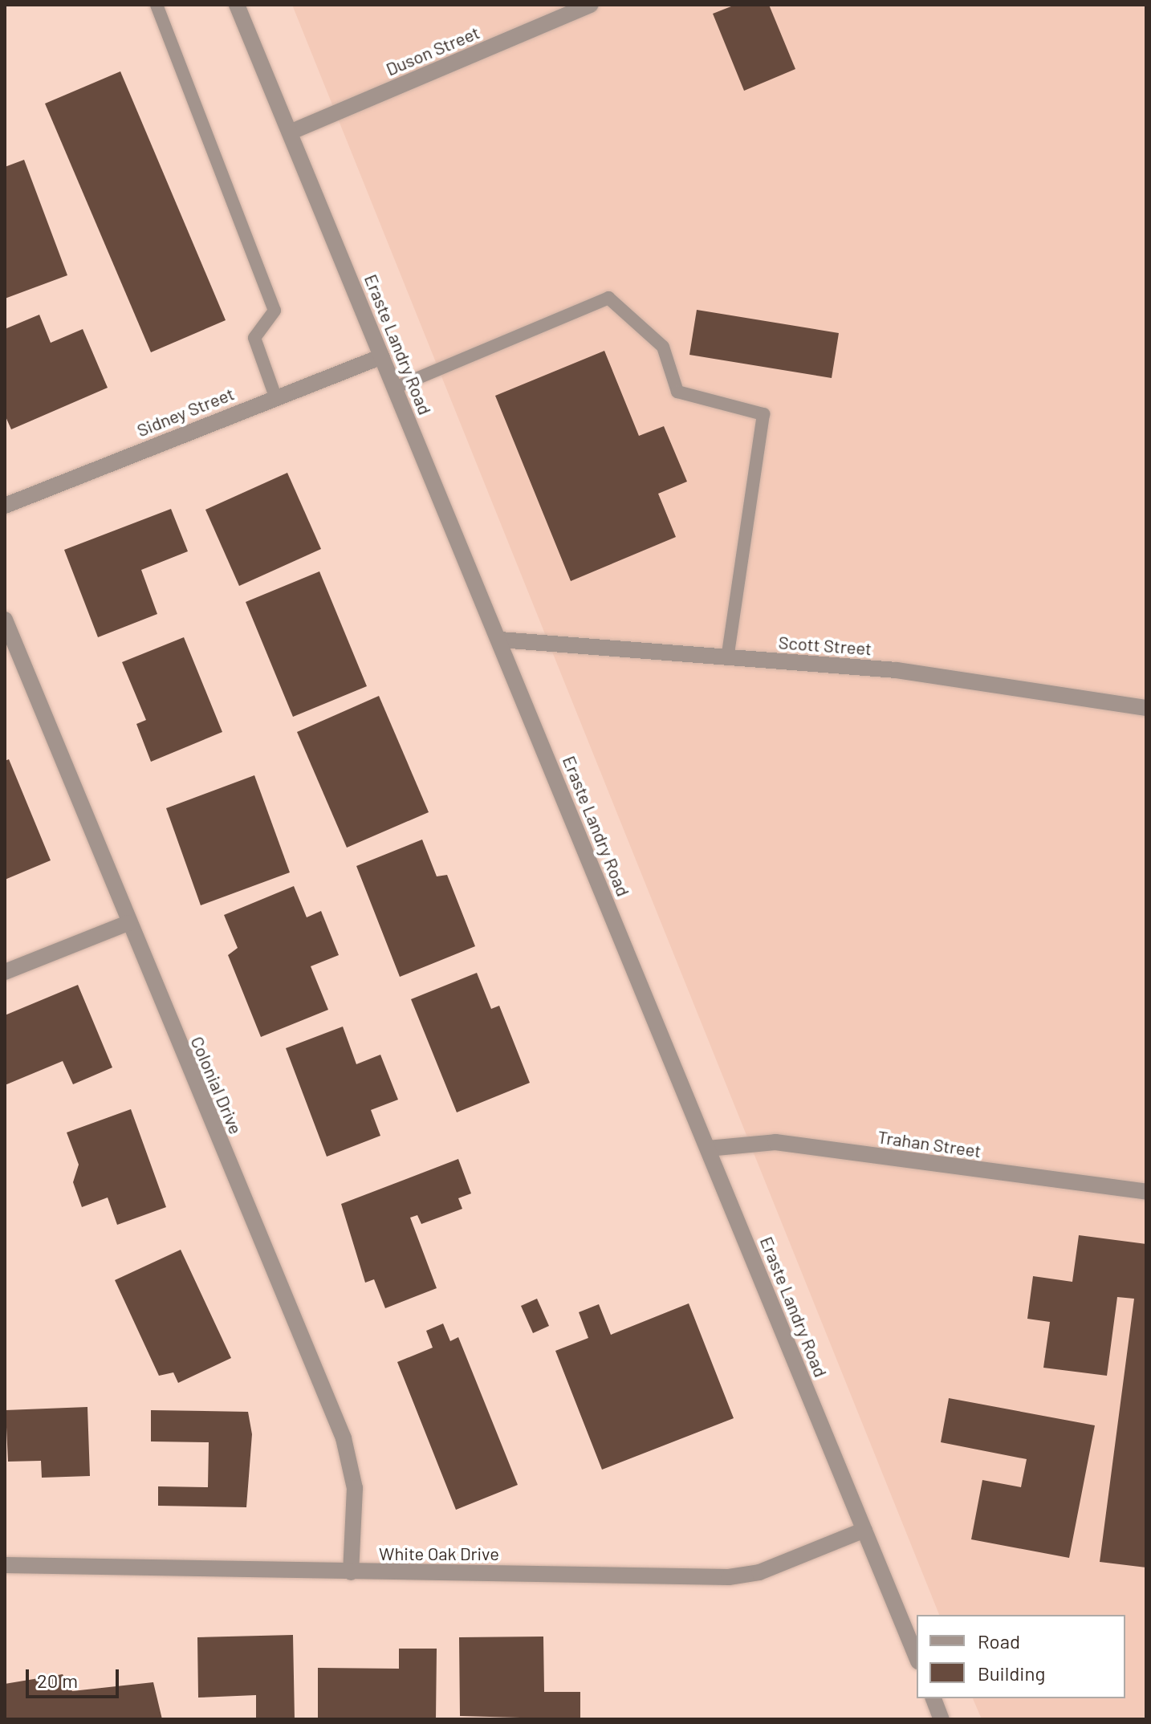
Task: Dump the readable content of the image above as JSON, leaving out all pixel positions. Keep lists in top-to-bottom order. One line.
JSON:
{"streets":{"street":["Duson Street","Eraste Landry Road","Sidney Street","Scott Street","Colonial Drive","Trahan Street","White Oak Drive"]},"crossings":[["Duson Street","Eraste Landry Road"],["Eraste Landry Road","Sidney Street"],["Eraste Landry Road","Scott Street"],["Eraste Landry Road","Trahan Street"],["Eraste Landry Road","White Oak Drive"],["Colonial Drive","White Oak Drive"]],"legend":["Road","Building"],"scale_bar":"20 m"}
